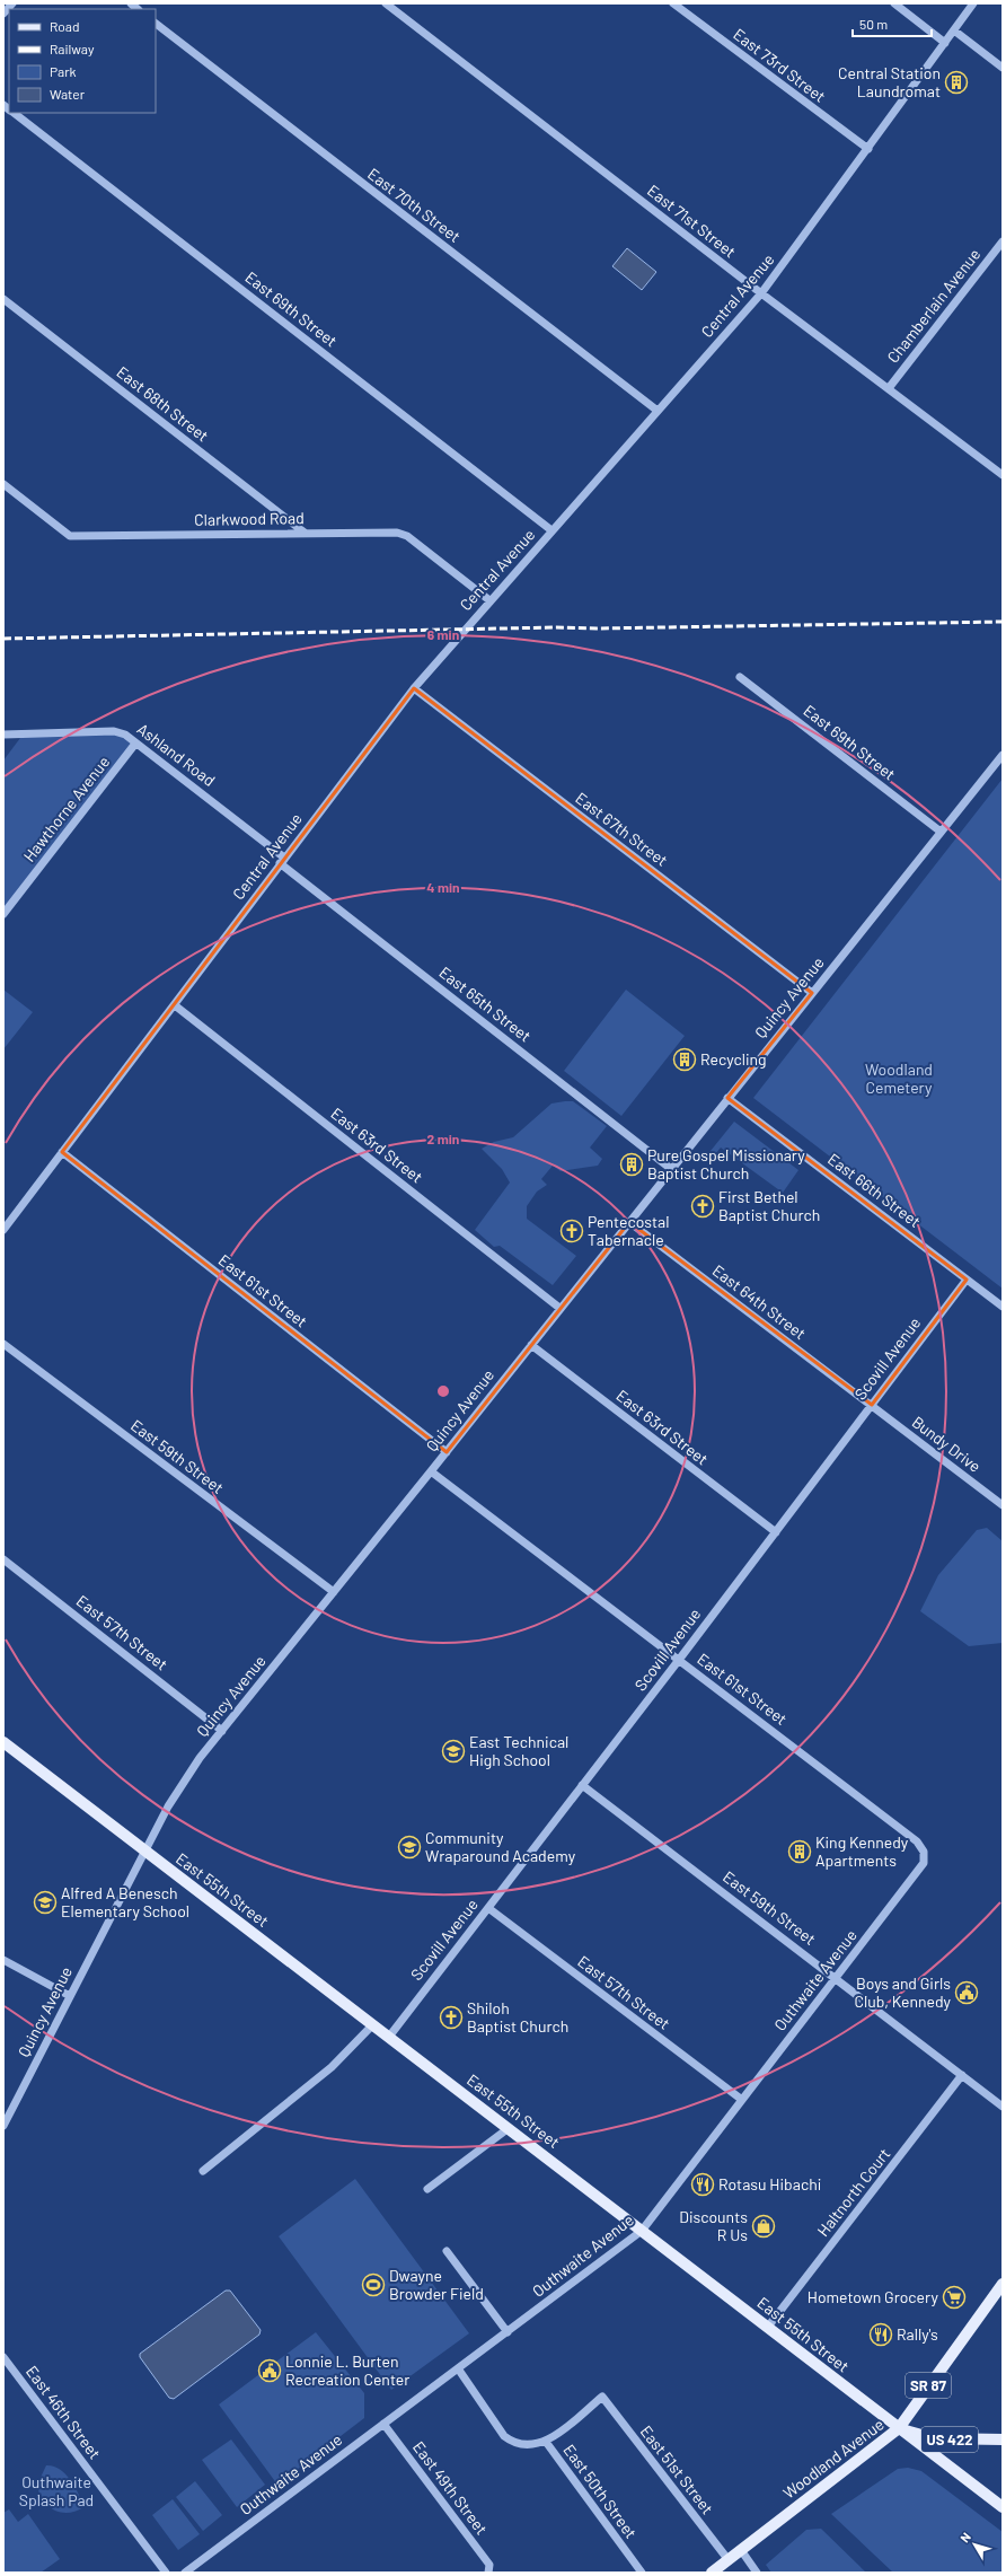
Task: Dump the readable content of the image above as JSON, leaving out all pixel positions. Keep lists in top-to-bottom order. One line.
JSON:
{"streets":{"main road":["East 55th Street","SR 87","US 422","Woodland Avenue"],"street":["East 73rd Street","East 70th Street","East 71st Street","Central Avenue","Chamberlain Avenue","East 69th Street","East 68th Street","Clarkwood Road","Ashland Road","Hawthorne Avenue","East 67th Street","Quincy Avenue","East 65th Street","East 63rd Street","East 66th Street","East 61st Street","East 64th Street","Scovill Avenue","Bundy Drive","East 59th Street","East 57th Street","Outhwaite Avenue","Haltnorth Court","East 46th Street","East 51st Street","East 49th Street","East 50th Street"]},"crossings":[["East 73rd Street","Central Avenue"],["East 70th Street","Central Avenue"],["East 71st Street","Central Avenue"],["East 71st Street","Chamberlain Avenue"],["Central Avenue","East 69th Street"],["Central Avenue","Clarkwood Road"],["Central Avenue","Ashland Road"],["Central Avenue","East 67th Street"],["Central Avenue","East 65th Street"],["Central Avenue","East 63rd Street"],["Central Avenue","East 61st Street"],["East 69th Street","Quincy Avenue"],["East 68th Street","Clarkwood Road"],["Ashland Road","Hawthorne Avenue"],["Ashland Road","East 65th Street"],["East 67th Street","Quincy Avenue"],["Quincy Avenue","East 65th Street"],["Quincy Avenue","East 63rd Street"],["Quincy Avenue","East 66th Street"],["Quincy Avenue","East 61st Street"],["Quincy Avenue","East 64th Street"],["Quincy Avenue","East 59th Street"],["Quincy Avenue","East 57th Street"],["Quincy Avenue","East 55th Street"],["East 63rd Street","Scovill Avenue"],["East 66th Street","Scovill Avenue"],["East 61st Street","Scovill Avenue"],["East 61st Street","Outhwaite Avenue"],["East 64th Street","Scovill Avenue"],["East 64th Street","Bundy Drive"],["Scovill Avenue","Bundy Drive"],["Scovill Avenue","East 59th Street"],["Scovill Avenue","East 57th Street"],["Scovill Avenue","East 55th Street"],["East 59th Street","Outhwaite Avenue"],["East 59th Street","Haltnorth Court"],["East 57th Street","Outhwaite Avenue"],["East 55th Street","Outhwaite Avenue"],["East 55th Street","Haltnorth Court"],["East 55th Street","US 422"],["East 55th Street","Woodland Avenue"],["Outhwaite Avenue","East 49th Street"],["Outhwaite Avenue","East 50th Street"],["US 422","Woodland Avenue"],["Woodland Avenue","East 51st Street"],["East 51st Street","East 50th Street"]],"parks":["Woodland Cemetery","Outhwaite Splash Pad"],"places":{"building":["Central Station Laundromat","Recycling","Pure Gospel Missionary Baptist Church","King Kennedy Apartments"],"church":["First Bethel Baptist Church","Pentecostal Tabernacle","Shiloh Baptist Church"],"school or university":["East Technical High School","Community Wraparound Academy","Alfred A Benesch Elementary School"],"public building":["Boys and Girls Club, Kennedy","Lonnie L. Burten Recreation Center"],"restaurant":["Rotasu Hibachi","Rally's"],"shop":["Discounts R Us"],"sports":["Dwayne Browder Field"],"supermarket":["Hometown Grocery"]},"legend":["Road","Railway","Park","Water"],"scale_bar":"50 m","north":"top left","rings":["6 min","4 min","2 min"]}
